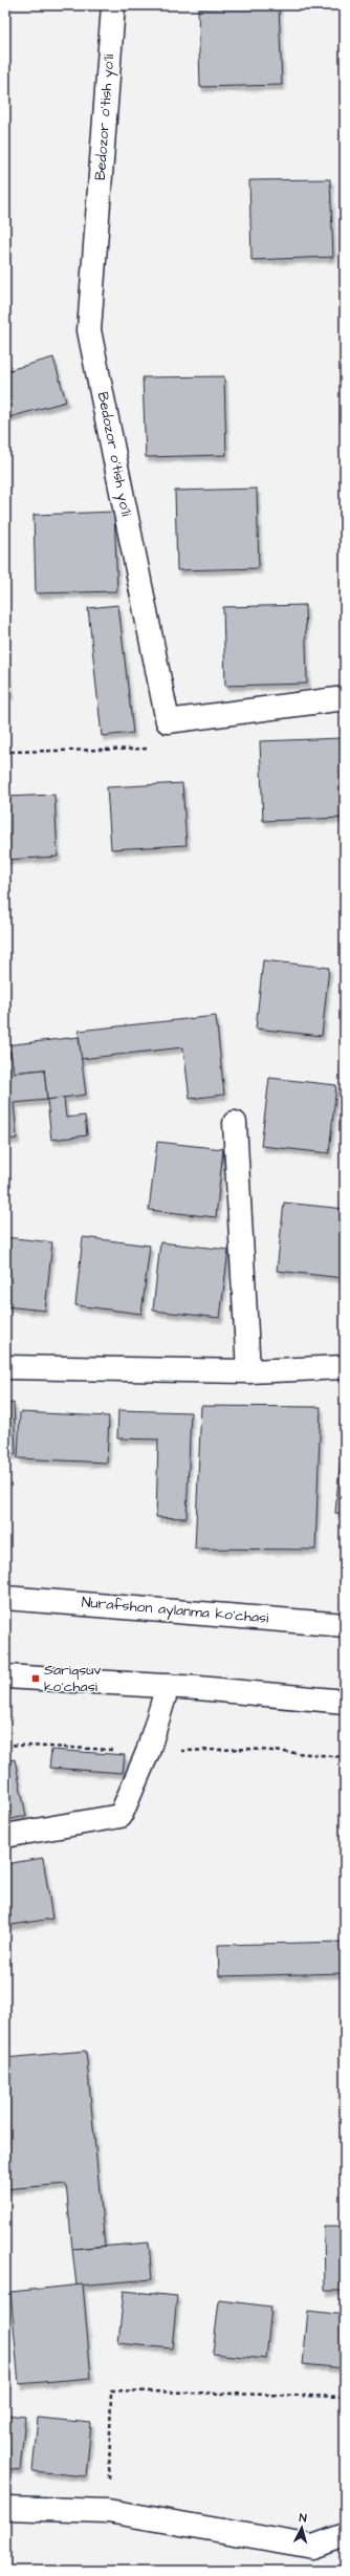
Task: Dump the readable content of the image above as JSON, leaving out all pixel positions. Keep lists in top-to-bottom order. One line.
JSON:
{"streets":{"street":["Bedozor o'tish yo'li","Nurafshon aylanma ko'chasi"]},"places":{"transit":["Sariqsuv ko'chasi"]},"north":"top"}
